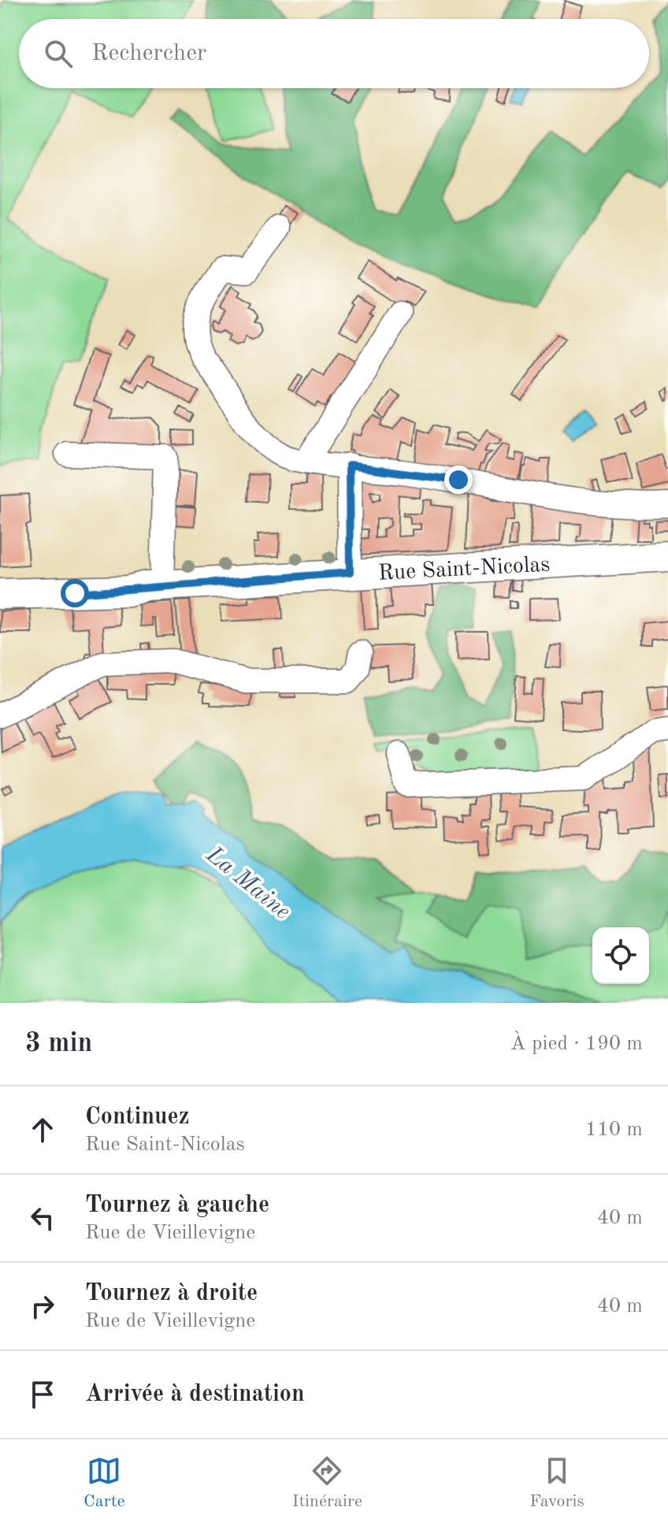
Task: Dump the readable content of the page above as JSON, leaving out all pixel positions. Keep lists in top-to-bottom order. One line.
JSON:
{"streets":{"main road":["Rue Saint-Nicolas"]},"water":["La Maine"],"page":{"search":"Rechercher","heading":["3 min","À pied · 190 m"],"list":[["Continuez","Rue Saint-Nicolas","110 m"],["Tournez à gauche","Rue de Vieillevigne","40 m"],["Tournez à droite","Rue de Vieillevigne","40 m"],"Arrivée à destination"],"nav":["Carte","Itinéraire","Favoris"]}}
